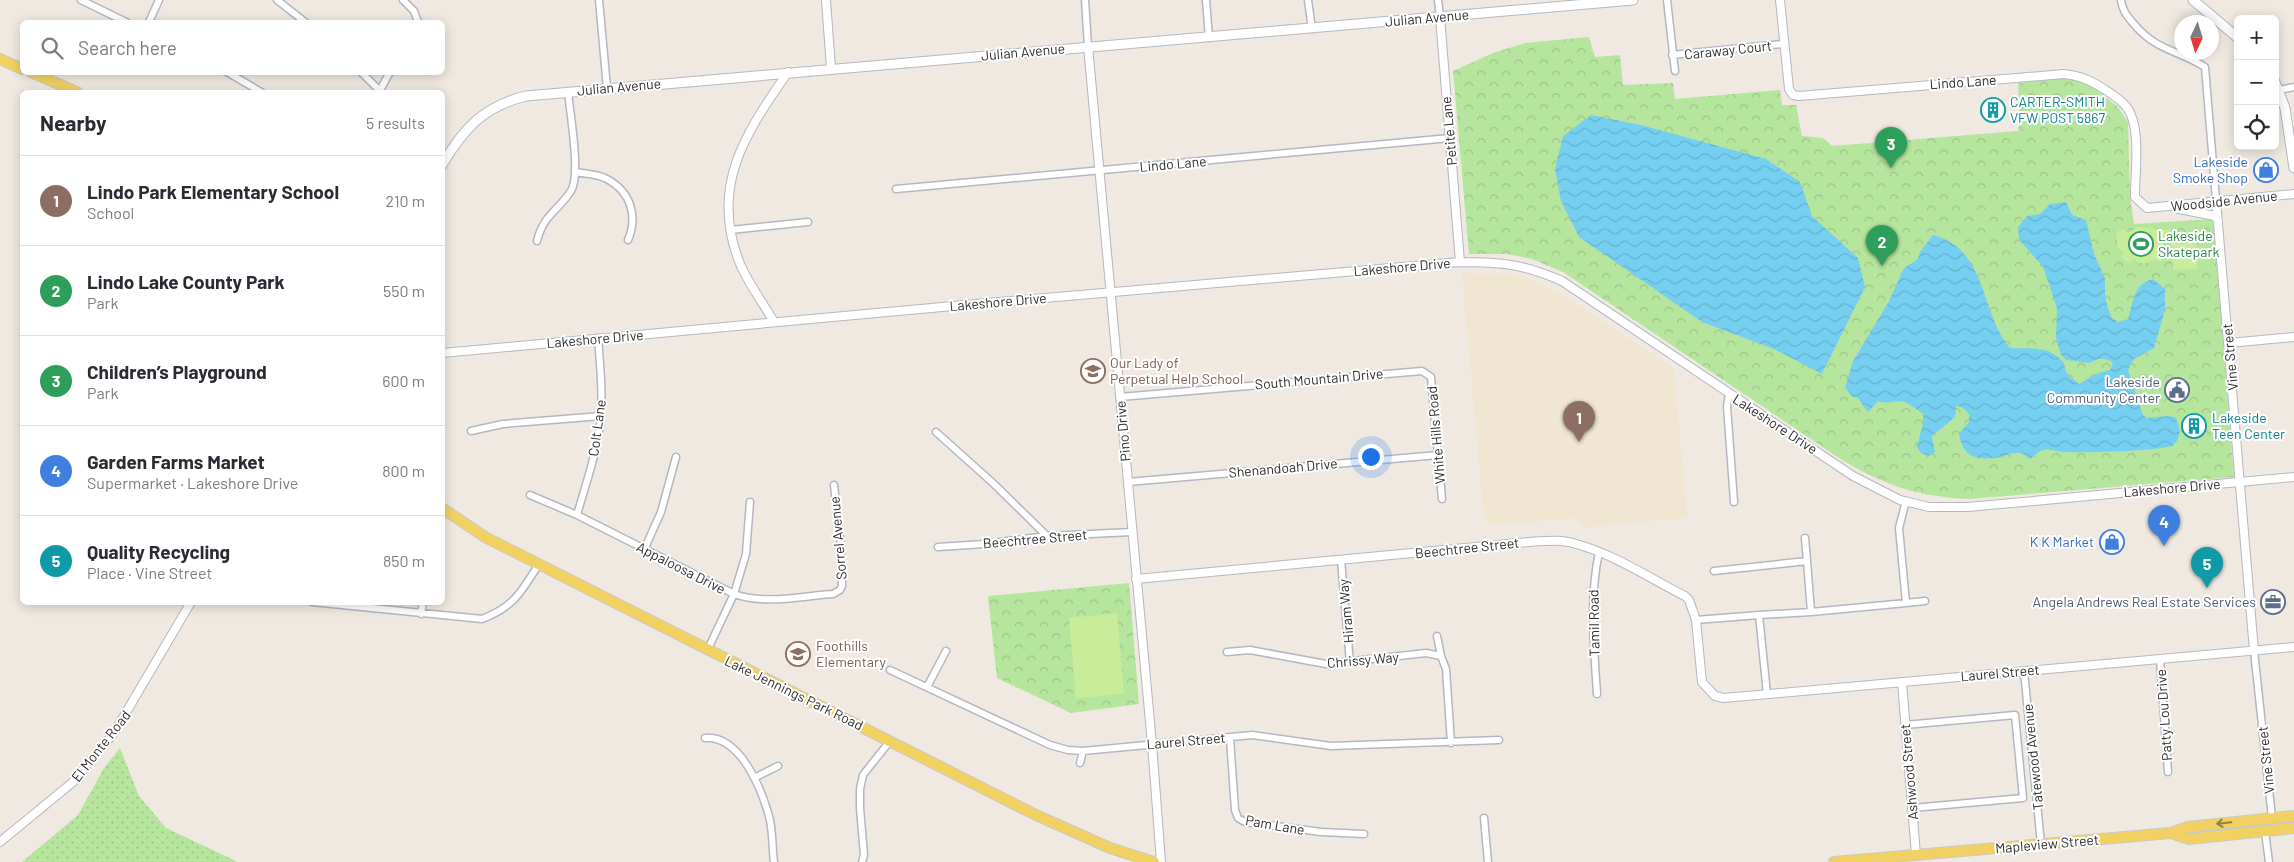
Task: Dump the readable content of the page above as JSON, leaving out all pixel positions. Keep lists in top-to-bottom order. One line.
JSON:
{"streets":{"main road":["Julian Avenue","Lake Jennings Park Road","Mapleview Street"],"street":["Caraway Court","Lindo Lane","Petite Lane","Woodside Avenue","Lakeshore Drive","Vine Street","South Mountain Drive","Colt Lane","Pino Drive","White Hills Road","Shenandoah Drive","Sorrel Avenue","Beechtree Street","Appaloosa Drive","Hiram Way","Tamil Road","Chrissy Way","Laurel Street","Patty Lou Drive","El Monte Road","Tatewood Avenue","Ashwood Street","Pam Lane"]},"crossings":[["Julian Avenue","Petite Lane"],["Julian Avenue","Pino Drive"],["Caraway Court","Lindo Lane"],["Lindo Lane","Petite Lane"],["Lindo Lane","Woodside Avenue"],["Lindo Lane","Pino Drive"],["Petite Lane","Lakeshore Drive"],["Woodside Avenue","Vine Street"],["Lakeshore Drive","Vine Street"],["Lakeshore Drive","Colt Lane"],["Lakeshore Drive","Pino Drive"],["Vine Street","Laurel Street"],["Vine Street","Mapleview Street"],["South Mountain Drive","Pino Drive"],["South Mountain Drive","White Hills Road"],["Colt Lane","Appaloosa Drive"],["Pino Drive","Shenandoah Drive"],["Pino Drive","Beechtree Street"],["Pino Drive","Laurel Street"],["White Hills Road","Shenandoah Drive"],["Sorrel Avenue","Appaloosa Drive"],["Beechtree Street","Hiram Way"],["Beechtree Street","Tamil Road"],["Beechtree Street","Laurel Street"],["Hiram Way","Chrissy Way"],["Laurel Street","Patty Lou Drive"],["Laurel Street","Tatewood Avenue"],["Laurel Street","Ashwood Street"],["Laurel Street","Pam Lane"],["Tatewood Avenue","Mapleview Street"],["Ashwood Street","Mapleview Street"]],"places":{"building":["CARTER-SMITH VFW POST 5867","Lakeside Teen Center"],"shop":["Lakeside Smoke Shop","K K Market"],"sports":["Lakeside Skatepark"],"school or university":["Our Lady of Perpetual Help School","Foothills Elementary"],"public building":["Lakeside Community Center"],"office":["Angela Andrews Real Estate Services"]},"north":"bottom","page":{"map_buttons":["+","−"],"search":"Search here","heading":["Nearby","5 results"],"pins":["3","2","1","4","5"],"list":[{"mark":"1","name":"Lindo Park Elementary School","note":"School","value":"210 m"},{"mark":"2","name":"Lindo Lake County Park","note":"Park","value":"550 m"},{"mark":"3","name":"Children’s Playground","note":"Park","value":"600 m"},{"mark":"4","name":"Garden Farms Market","note":"Supermarket · Lakeshore Drive","value":"800 m"},{"mark":"5","name":"Quality Recycling","note":"Place · Vine Street","value":"850 m"}]}}
